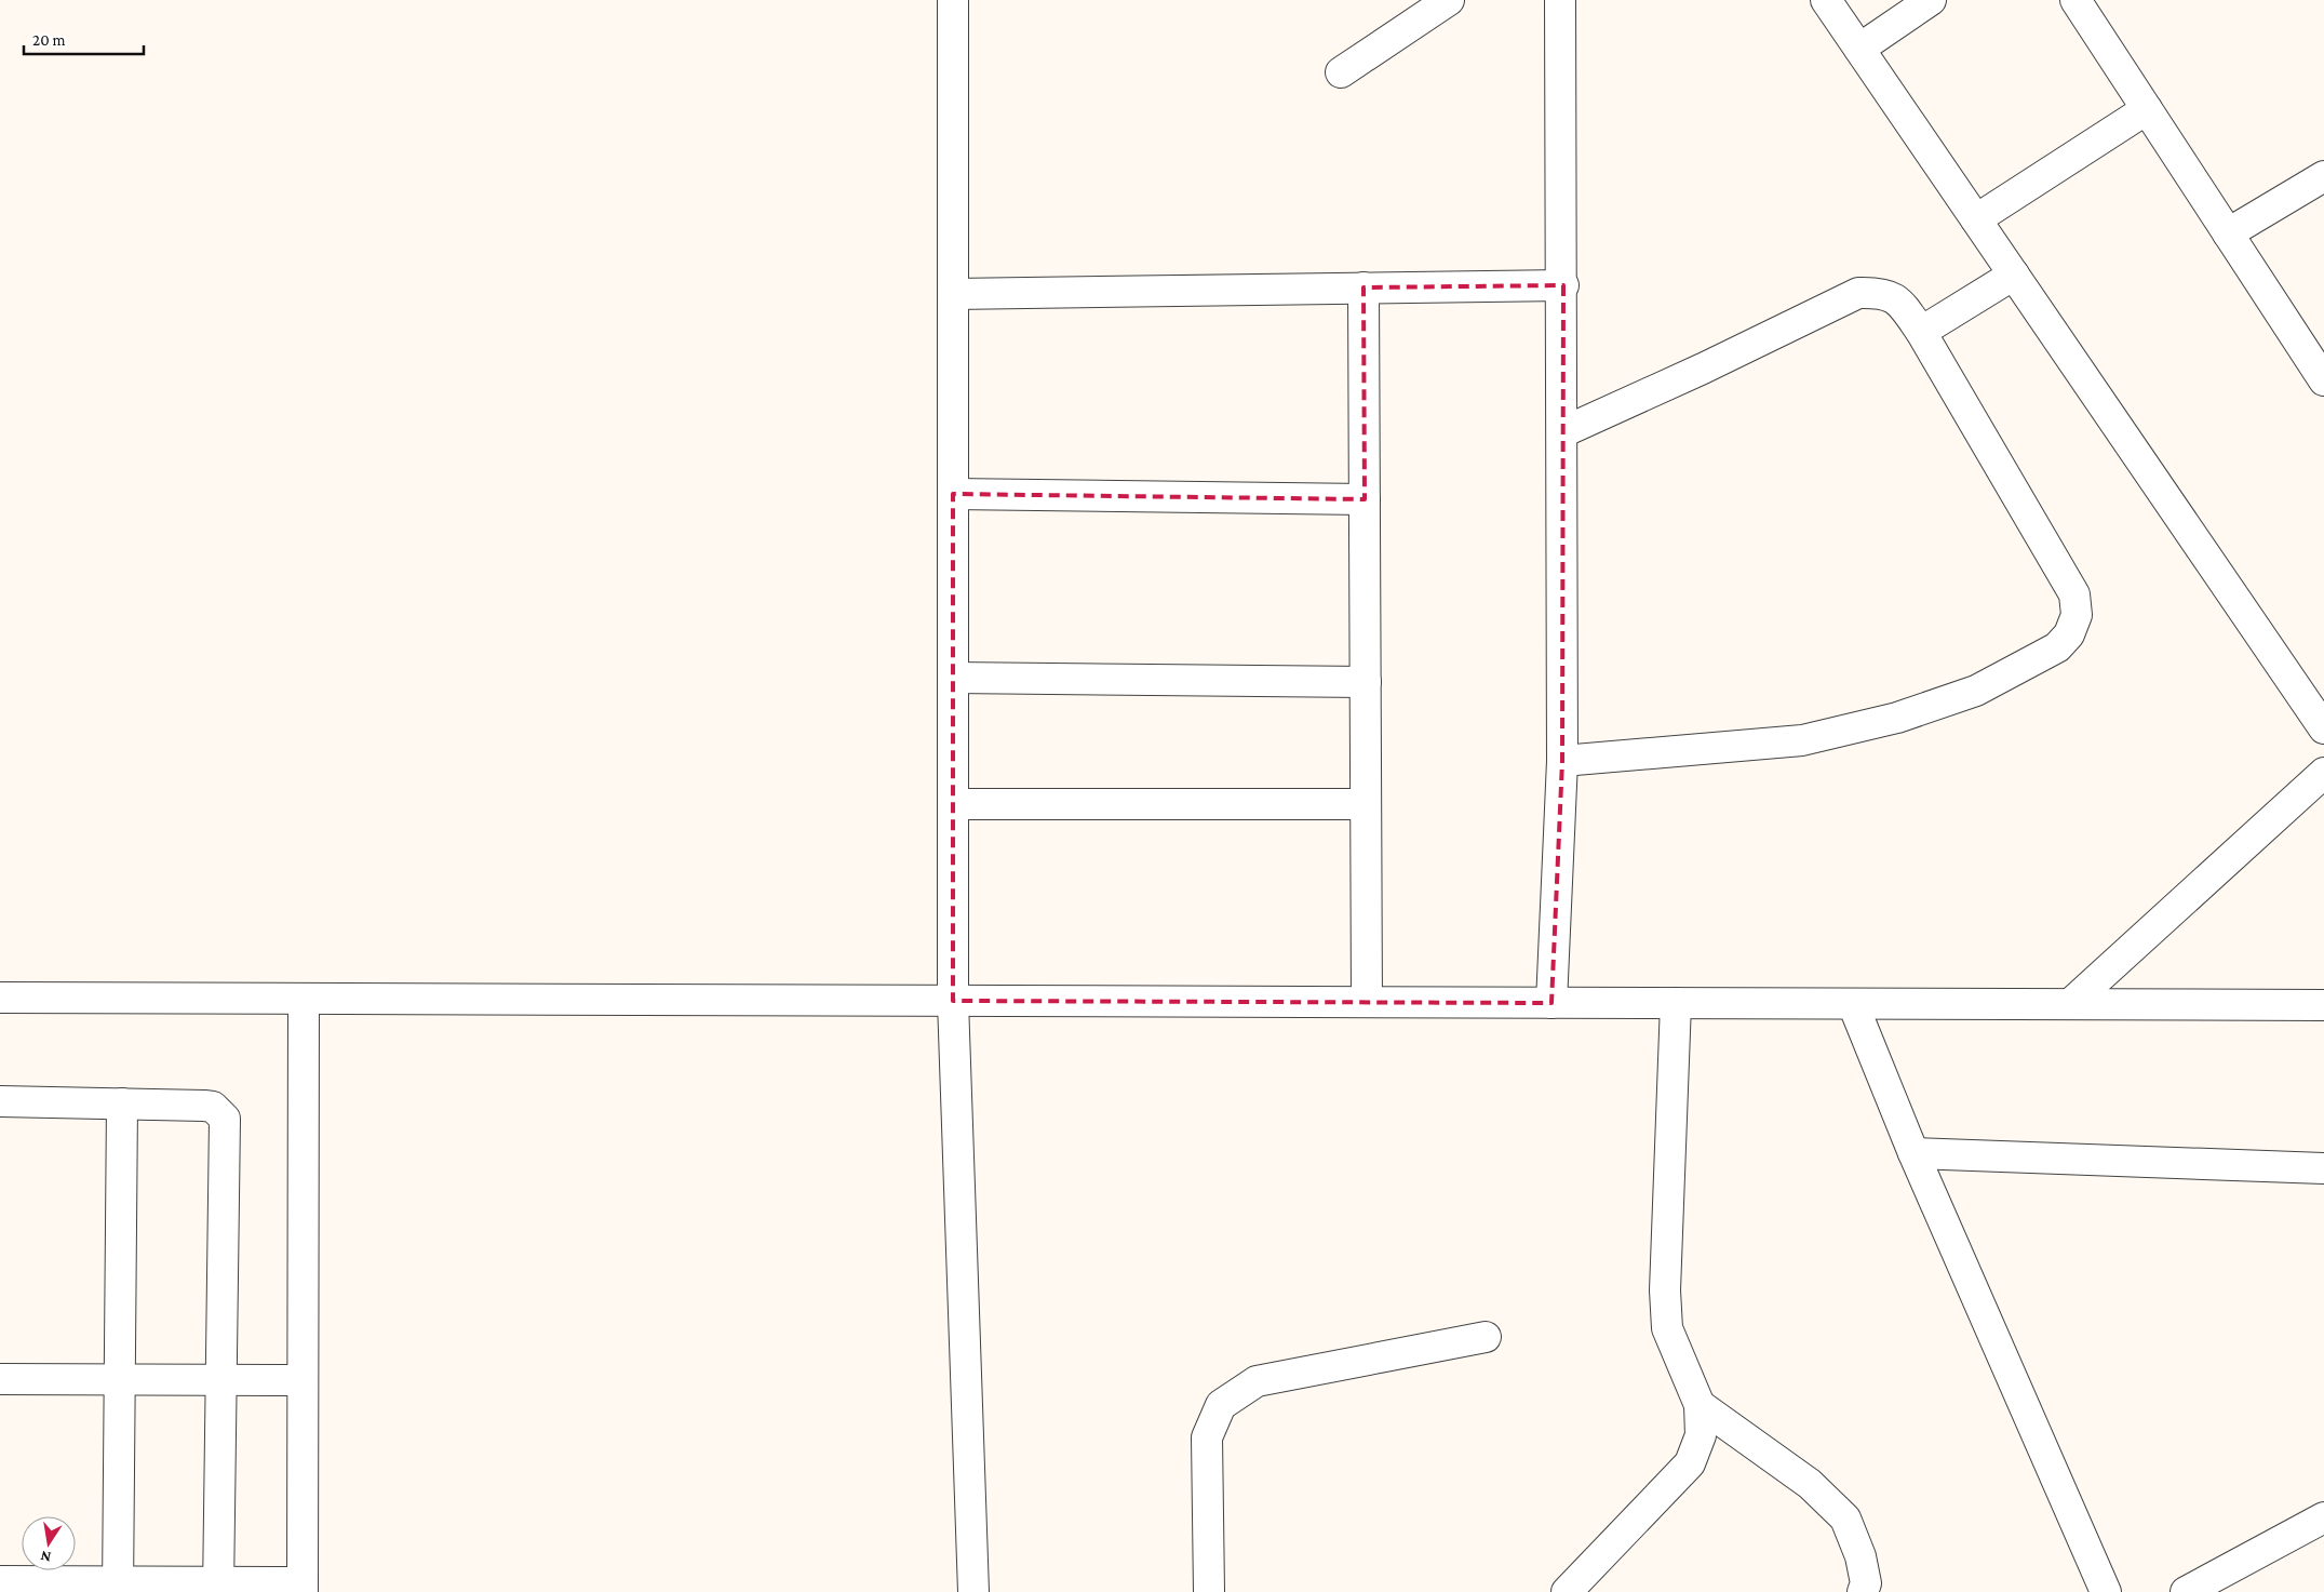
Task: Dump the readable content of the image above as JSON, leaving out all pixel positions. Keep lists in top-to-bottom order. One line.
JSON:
{"scale_bar":"20 m","north":"bottom"}
